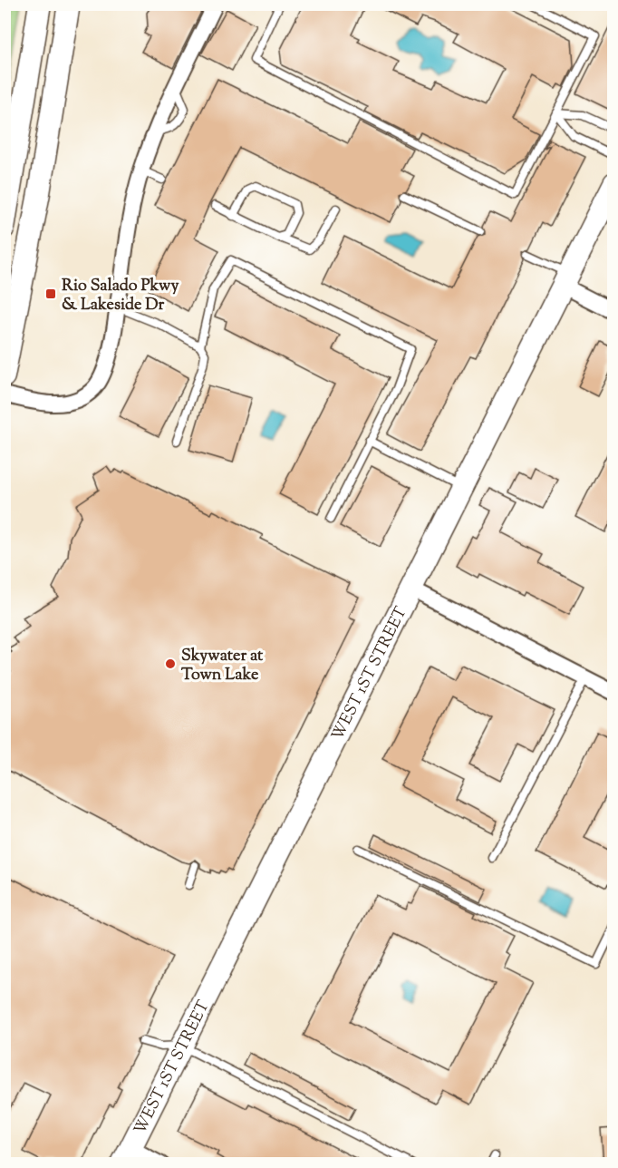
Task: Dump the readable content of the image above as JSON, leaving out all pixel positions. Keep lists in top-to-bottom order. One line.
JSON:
{"streets":{"street":["WEST 1ST STREET"]},"places":{"transit":["Rio Salado Pkwy & Lakeside Dr"],"other":["Skywater at Town Lake"]}}
